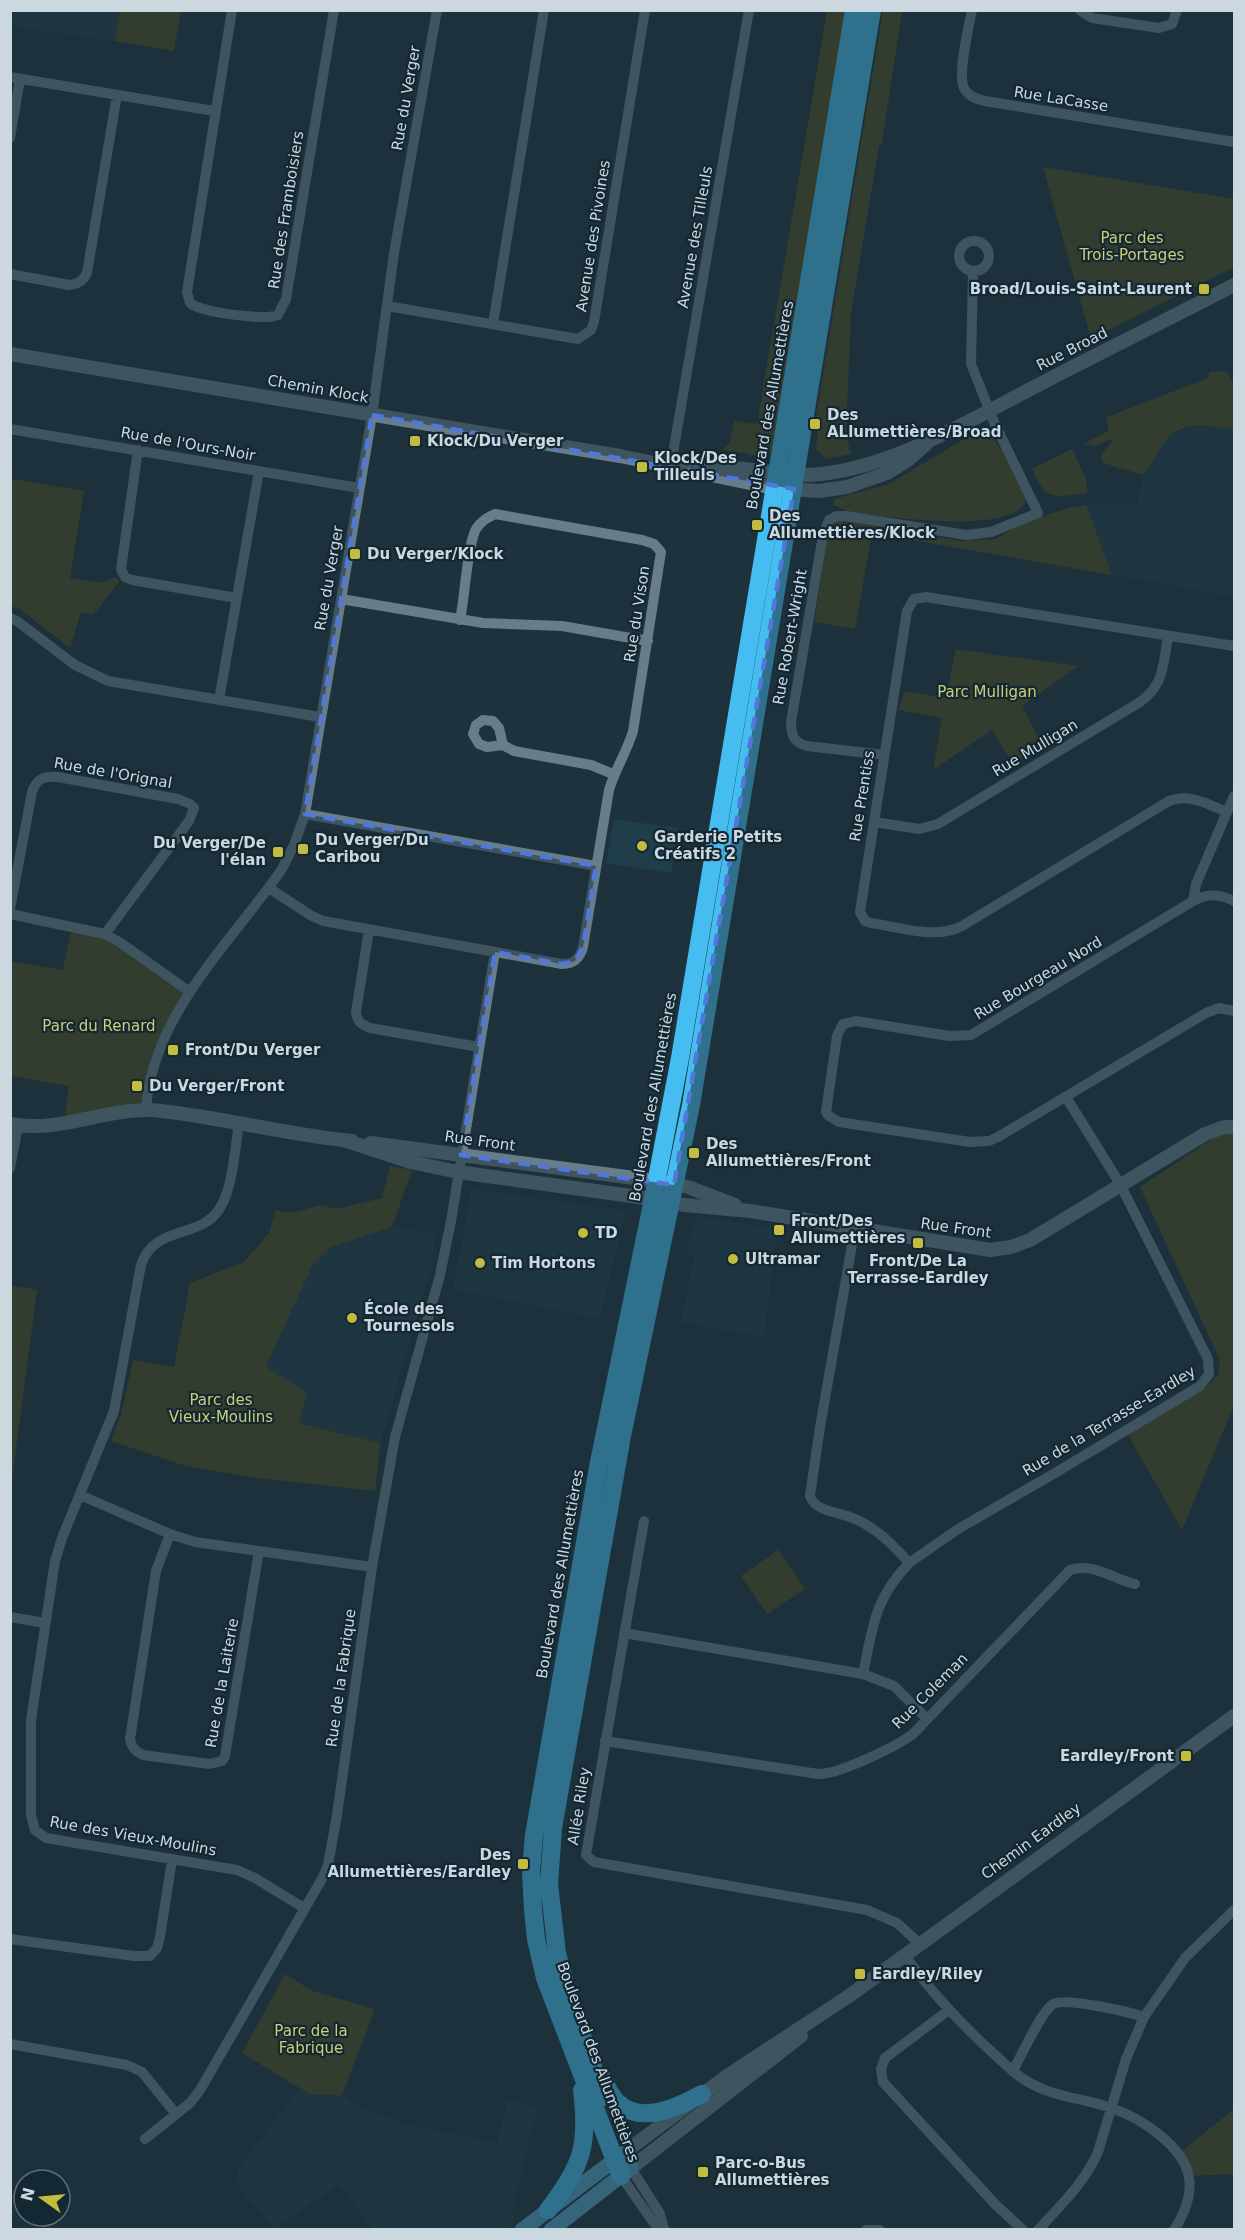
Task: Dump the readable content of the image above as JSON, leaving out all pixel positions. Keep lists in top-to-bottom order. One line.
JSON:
{"streets":{"highway":["Boulevard des Allumettières"],"main road":["Chemin Eardley"],"street":["Rue du Verger","Rue LaCasse","Rue des Framboisiers","Avenue des Pivoines","Avenue des Tilleuls","Rue Broad","Chemin Klock","Rue de l'Ours-Noir","Rue du Vison","Rue Robert-Wright","Rue Mulligan","Rue de l'Orignal","Rue Prentiss","Rue Bourgeau Nord","Rue Front","Rue de la Terrasse-Eardley","Rue de la Fabrique","Rue de la Laiterie","Rue Coleman","Allée Riley","Rue des Vieux-Moulins"]},"crossings":[["Rue du Verger","Avenue des Pivoines"],["Rue du Verger","Chemin Klock"],["Rue du Verger","Rue de l'Ours-Noir"],["Rue du Verger","Rue Front"],["Avenue des Tilleuls","Chemin Klock"],["Rue Broad","Chemin Klock"],["Rue Broad","Boulevard des Allumettières"],["Rue Broad","Rue Robert-Wright"],["Chemin Klock","Boulevard des Allumettières"],["Boulevard des Allumettières","Rue Front"],["Boulevard des Allumettières","Chemin Eardley"],["Rue du Vison","Rue de la Fabrique"],["Rue Robert-Wright","Rue Prentiss"],["Rue Mulligan","Rue Prentiss"],["Rue Bourgeau Nord","Rue de la Terrasse-Eardley"],["Rue Front","Rue de la Terrasse-Eardley"],["Rue Front","Rue de la Fabrique"],["Rue Front","Rue des Vieux-Moulins"],["Rue de la Fabrique","Rue des Vieux-Moulins"],["Rue Coleman","Allée Riley"],["Allée Riley","Chemin Eardley"]],"parks":["Parc des Trois-Portages","Parc Mulligan","Parc du Renard","Parc des Vieux-Moulins","Parc de la Fabrique"],"places":{"transit":["Broad/Louis-Saint-Laurent","Des ALlumettières/Broad","Klock/Du Verger","Klock/Des Tilleuls","Des Allumettières/Klock","Du Verger/Klock","Du Verger/Du Caribou","Du Verger/De l'élan","Front/Du Verger","Du Verger/Front","Des Allumettières/Front","Front/Des Allumettières","Front/De La Terrasse-Eardley","Eardley/Front","Des Allumettières/Eardley","Eardley/Riley","Parc-o-Bus Allumettières"],"other":["Garderie Petits Créatifs 2","TD","Ultramar","Tim Hortons","École des Tournesols"]},"north":"left"}
